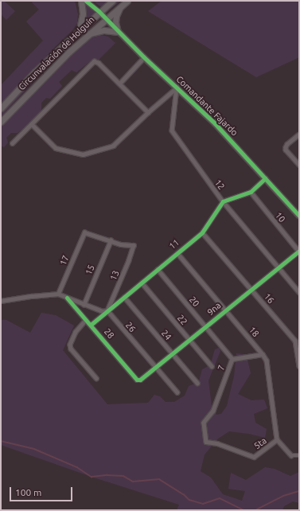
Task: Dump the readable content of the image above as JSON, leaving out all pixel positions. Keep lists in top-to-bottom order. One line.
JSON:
{"streets":{"highway":["Circunvalación de Holguín"],"street":["Comandante Fajardo","12","10","11","17","15","13","16","20","9na","22","26","18","28","24","7","5ta"]},"crossings":[["Circunvalación de Holguín","Comandante Fajardo"],["Comandante Fajardo","12"],["12","11"],["12","9na"],["10","9na"],["11","13"],["11","16"],["11","20"],["11","22"],["11","26"],["11","18"],["11","28"],["11","24"],["17","15"],["17","13"],["15","13"],["13","26"],["16","9na"],["20","9na"],["20","7"],["9na","22"],["9na","26"],["9na","18"],["9na","28"],["9na","24"],["18","7"],["18","5ta"],["7","5ta"]],"scale_bar":"100 m"}
